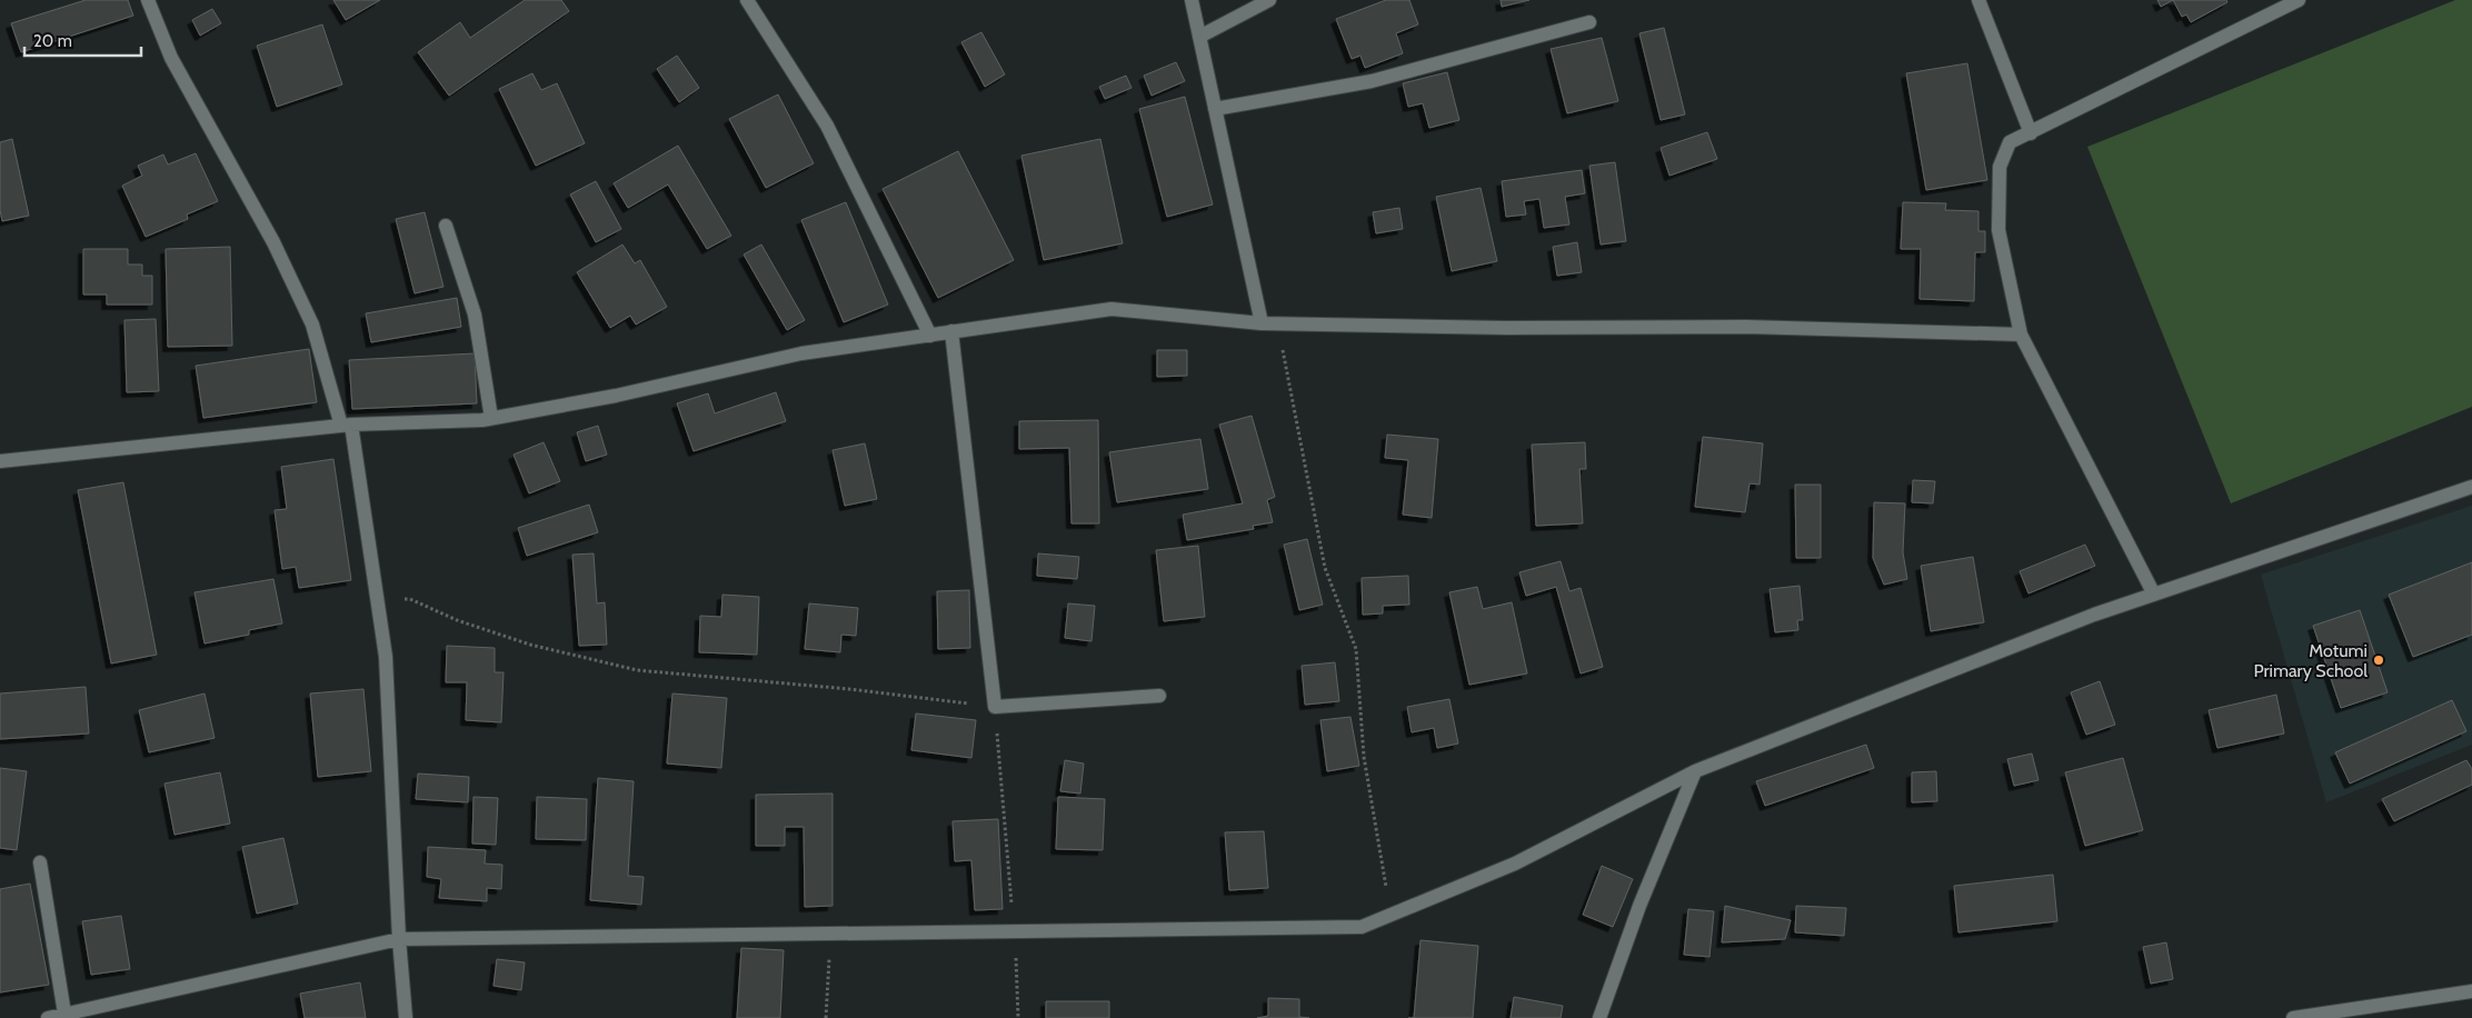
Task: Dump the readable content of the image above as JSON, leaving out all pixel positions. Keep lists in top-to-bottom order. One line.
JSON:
{"places":["Motumi Primary School"],"scale_bar":"20 m"}
